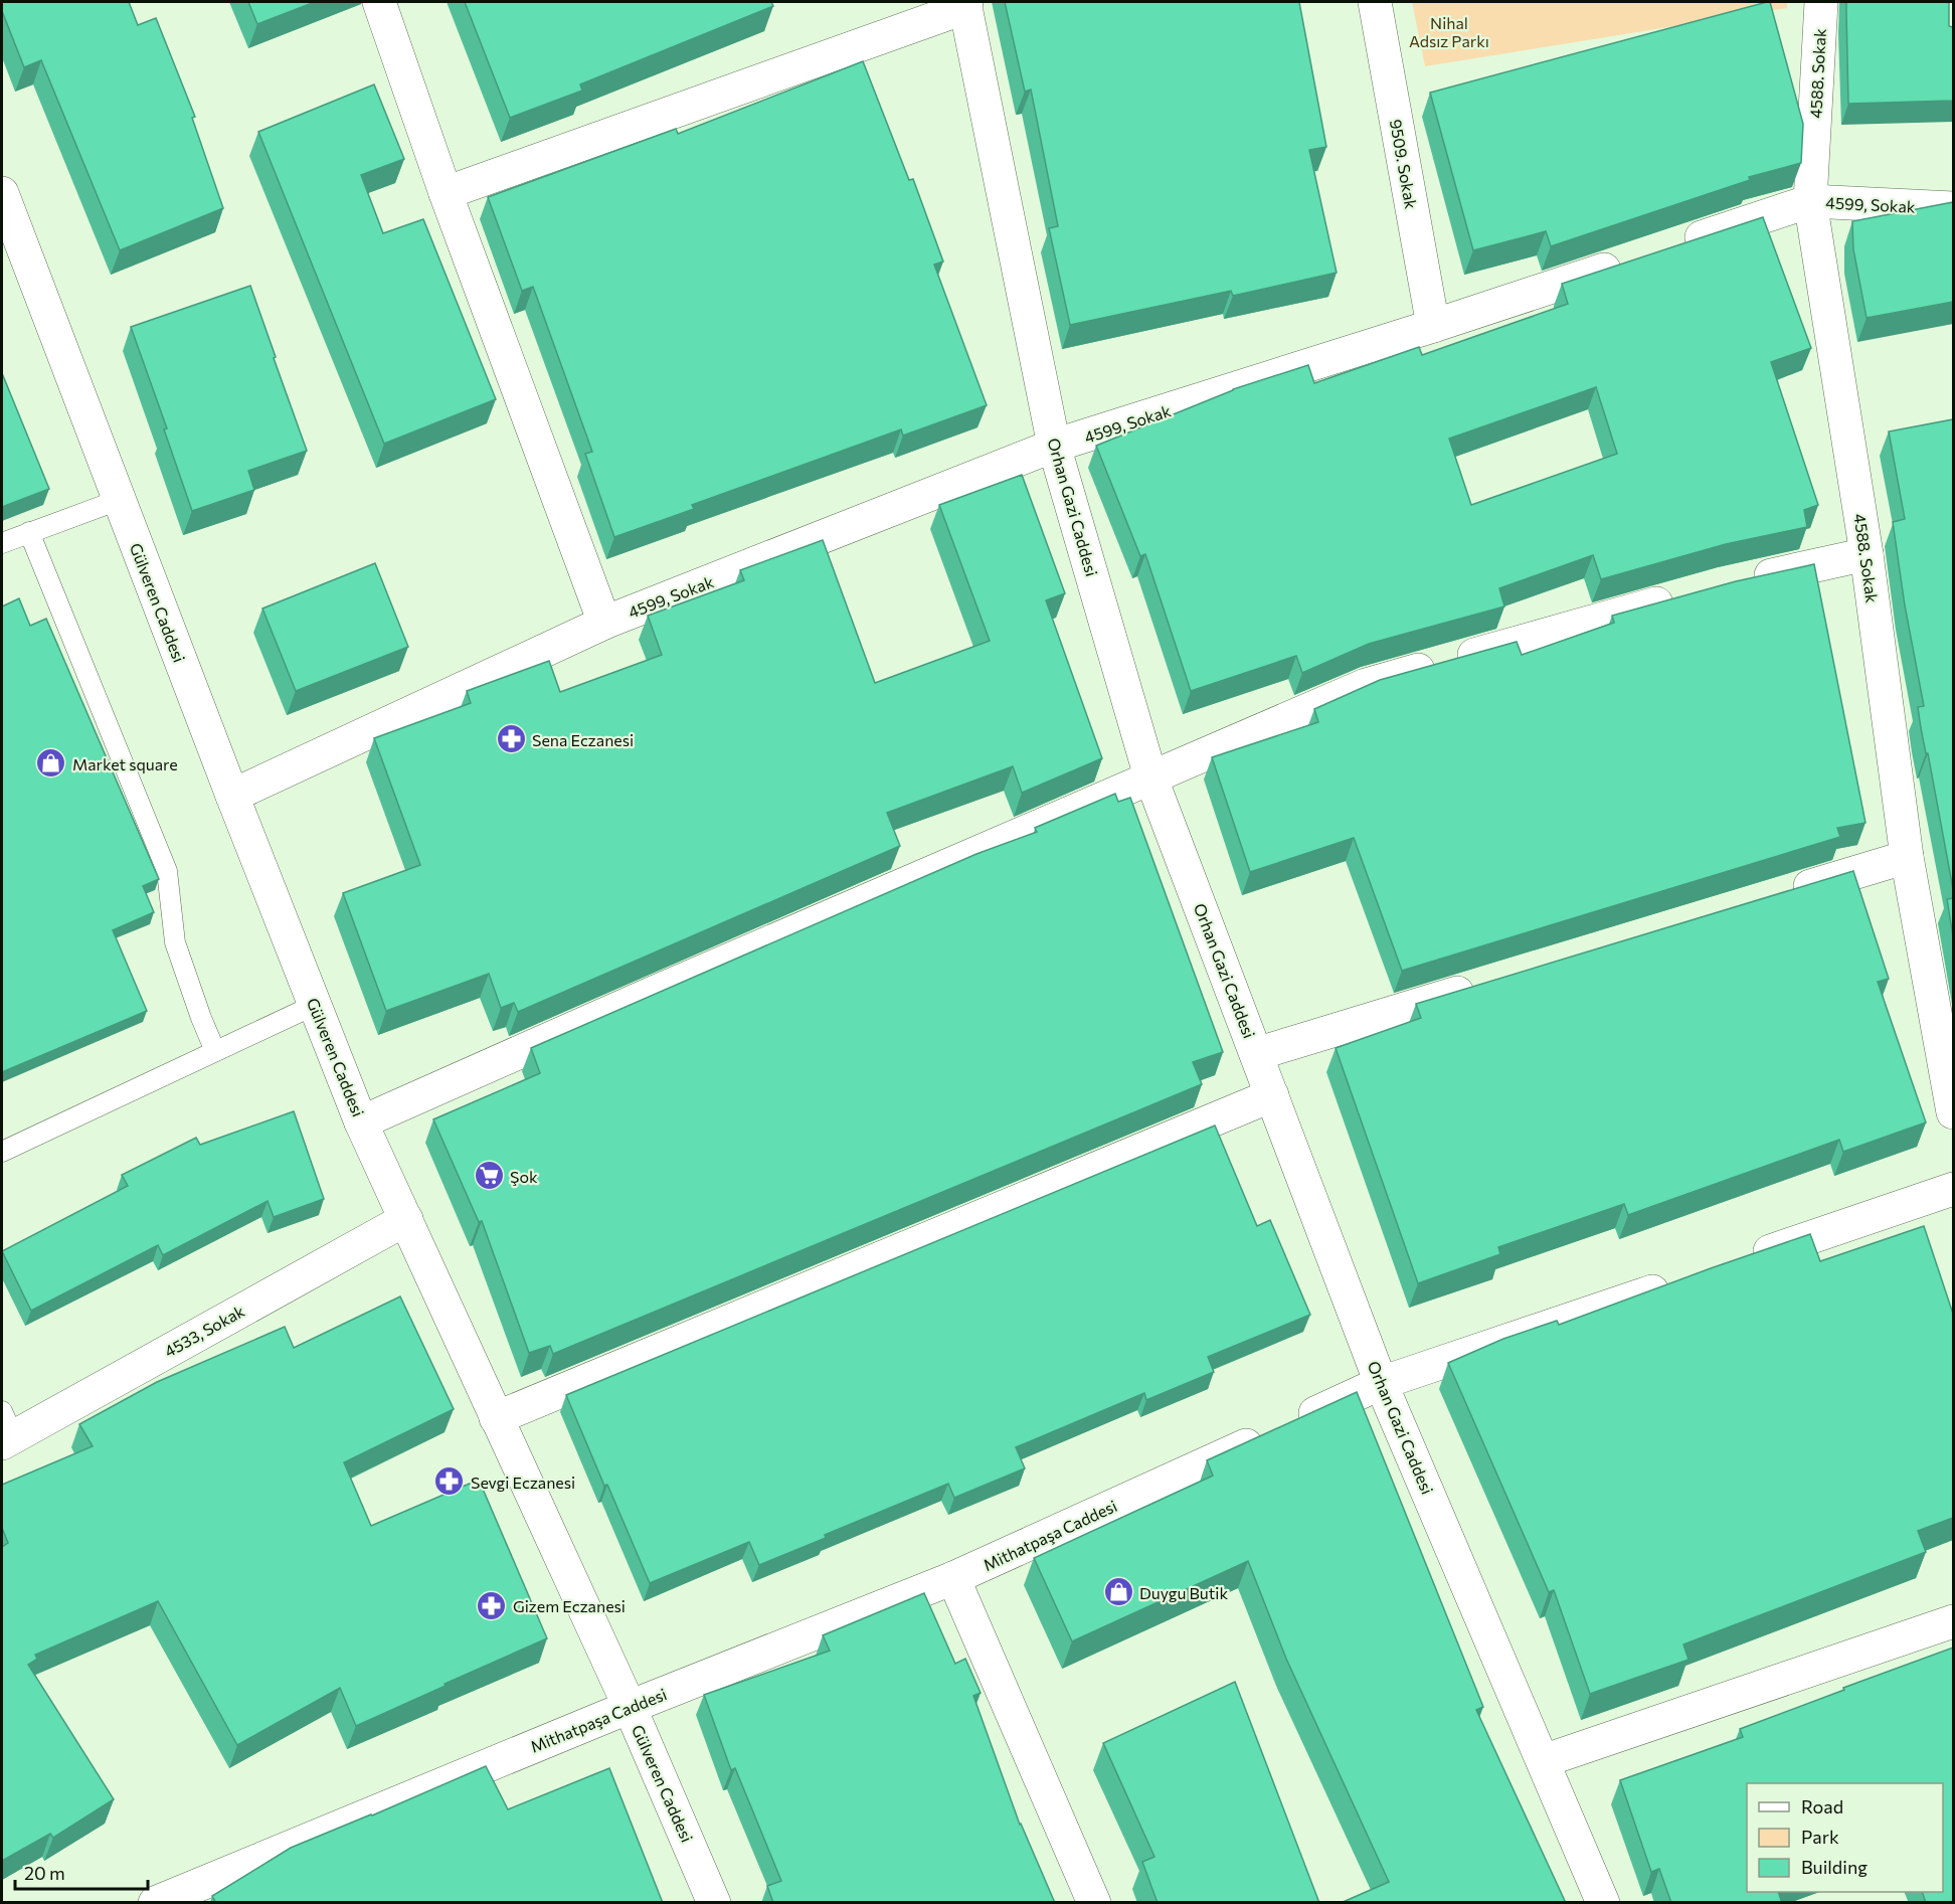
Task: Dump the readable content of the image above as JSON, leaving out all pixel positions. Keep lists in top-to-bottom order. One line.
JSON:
{"streets":{"street":["4588. Sokak","9509. Sokak","4599, Sokak","Orhan Gazi Caddesi","Gülveren Caddesi","4533, Sokak","Mithatpaşa Caddesi"]},"crossings":[["4588. Sokak","4599, Sokak"],["9509. Sokak","4599, Sokak"],["4599, Sokak","Orhan Gazi Caddesi"],["4599, Sokak","Gülveren Caddesi"],["Orhan Gazi Caddesi","Mithatpaşa Caddesi"],["Gülveren Caddesi","4533, Sokak"],["Gülveren Caddesi","Mithatpaşa Caddesi"]],"parks":["Nihal Adsız Parkı"],"places":{"pharmacy":["Sena Eczanesi","Sevgi Eczanesi","Gizem Eczanesi"],"shop":["Market square","Duygu Butik"],"supermarket":["Şok"]},"legend":["Road","Park","Building"],"scale_bar":"20 m"}
